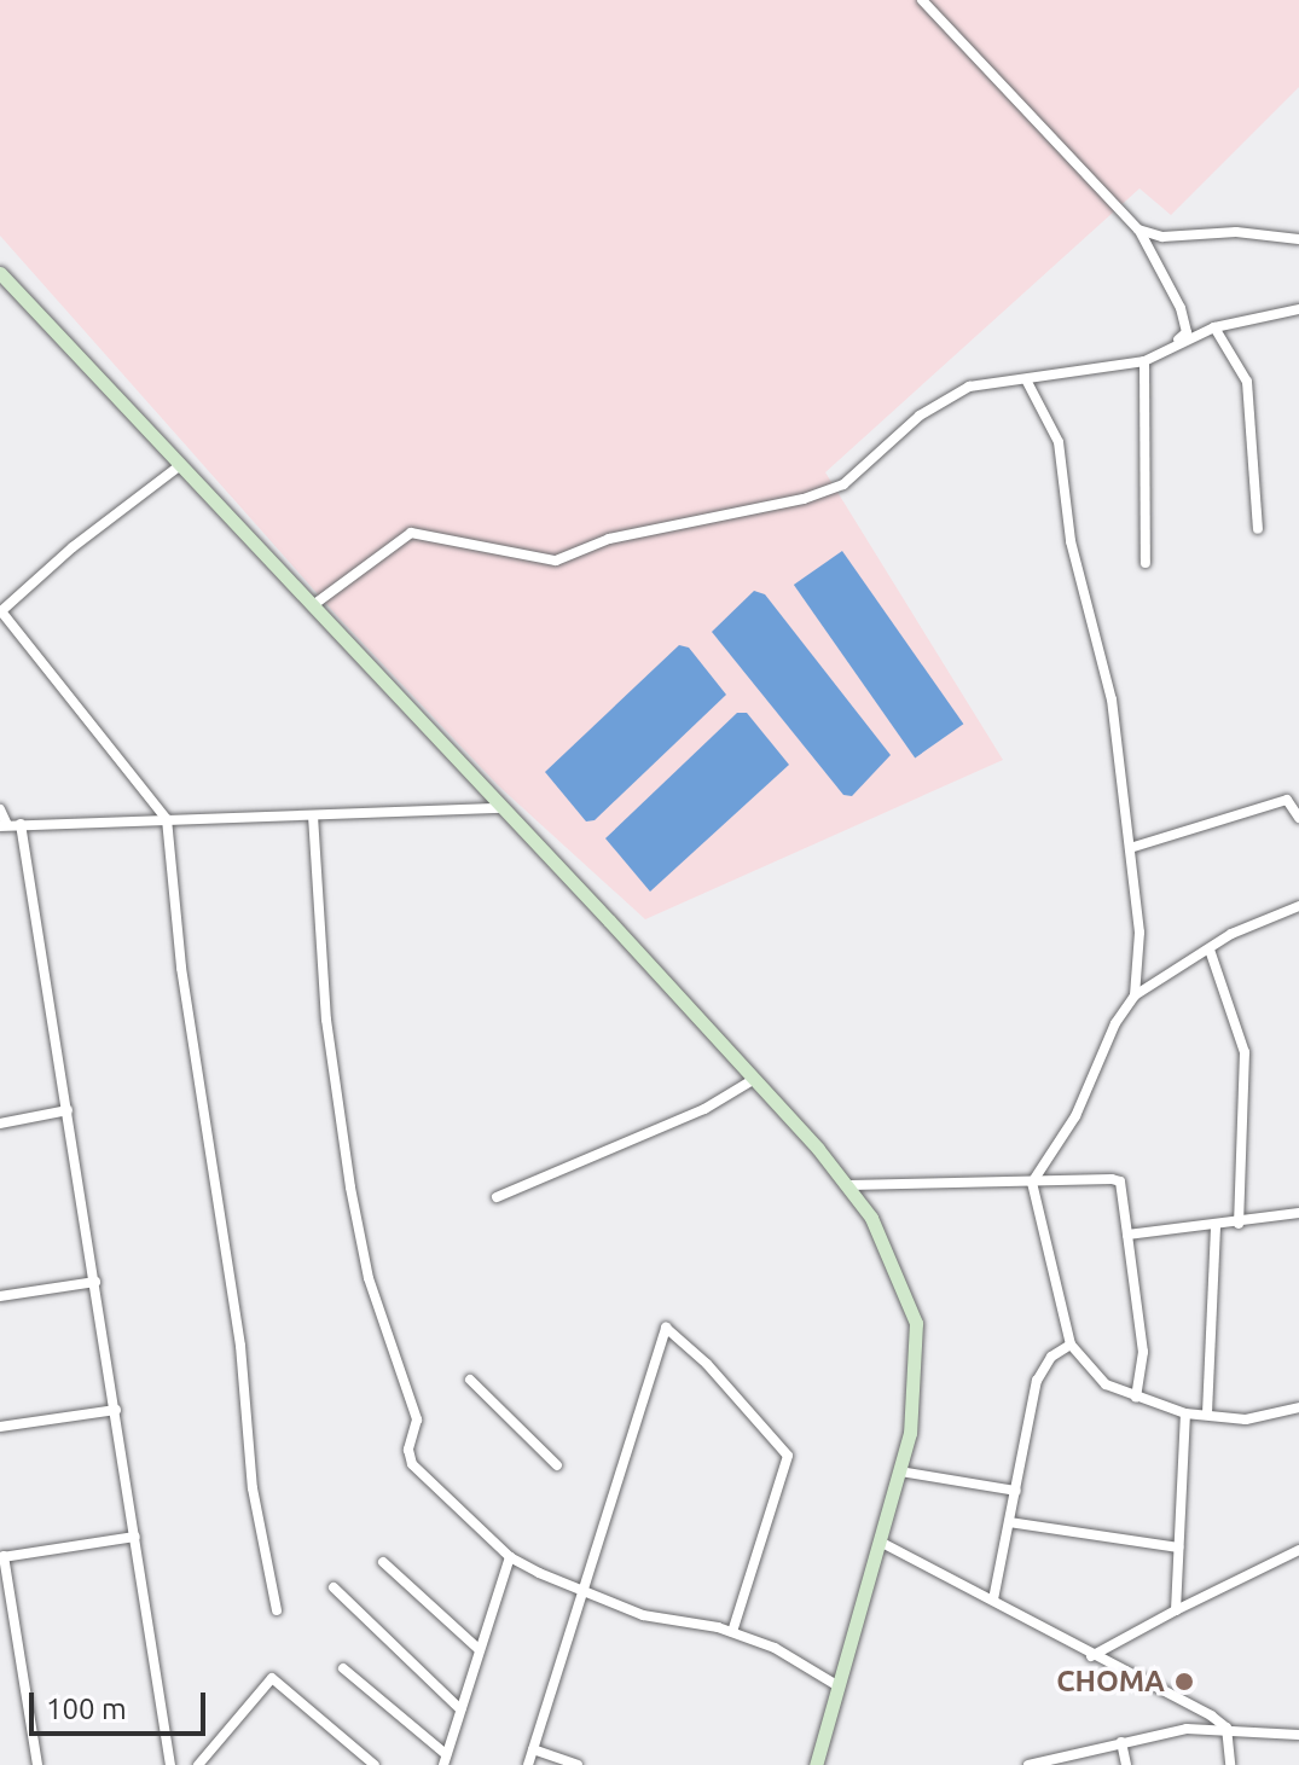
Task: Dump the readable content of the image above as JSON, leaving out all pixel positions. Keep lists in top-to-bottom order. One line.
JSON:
{"places":["CHOMA"],"scale_bar":"100 m"}
